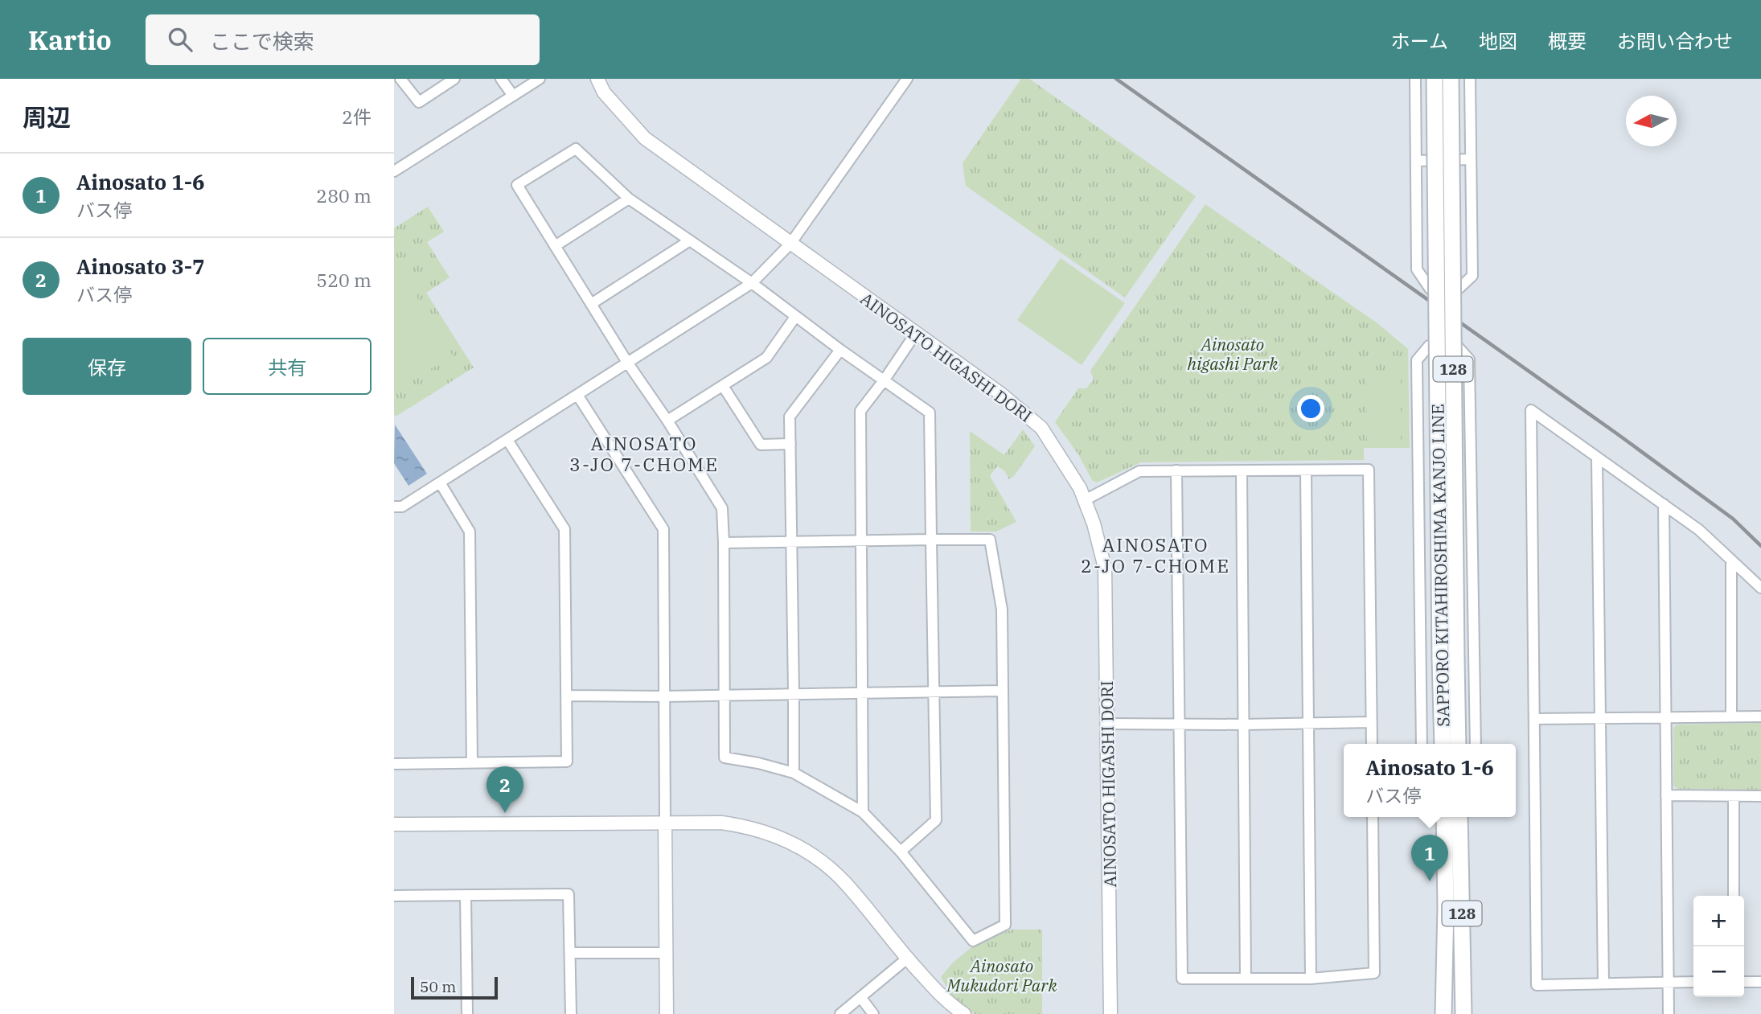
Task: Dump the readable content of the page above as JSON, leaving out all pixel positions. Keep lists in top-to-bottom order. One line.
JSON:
{"streets":{"main road":["128","SAPPORO KITAHIROSHIMA KANJO LINE"],"street":["AINOSATO HIGASHI DORI"]},"districts":["AINOSATO 3-JO 7-CHOME","AINOSATO 2-JO 7-CHOME"],"parks":["Ainosato higashi Park","Ainosato Mukudori Park"],"scale_bar":"50 m","north":"left","page":{"header":"Kartio","search":"ここで検索","nav":["ホーム","地図","概要","お問い合わせ"],"heading":["周辺","2件"],"list":[{"mark":"1","name":"Ainosato 1-6","note":"バス停","value":"280 m"},{"mark":"2","name":"Ainosato 3-7","note":"バス停","value":"520 m"}],"buttons":["保存","共有"],"popup":["Ainosato 1-6","バス停"],"pins":["2","1"],"map_buttons":["+","−"],"scale":"50 m"}}
